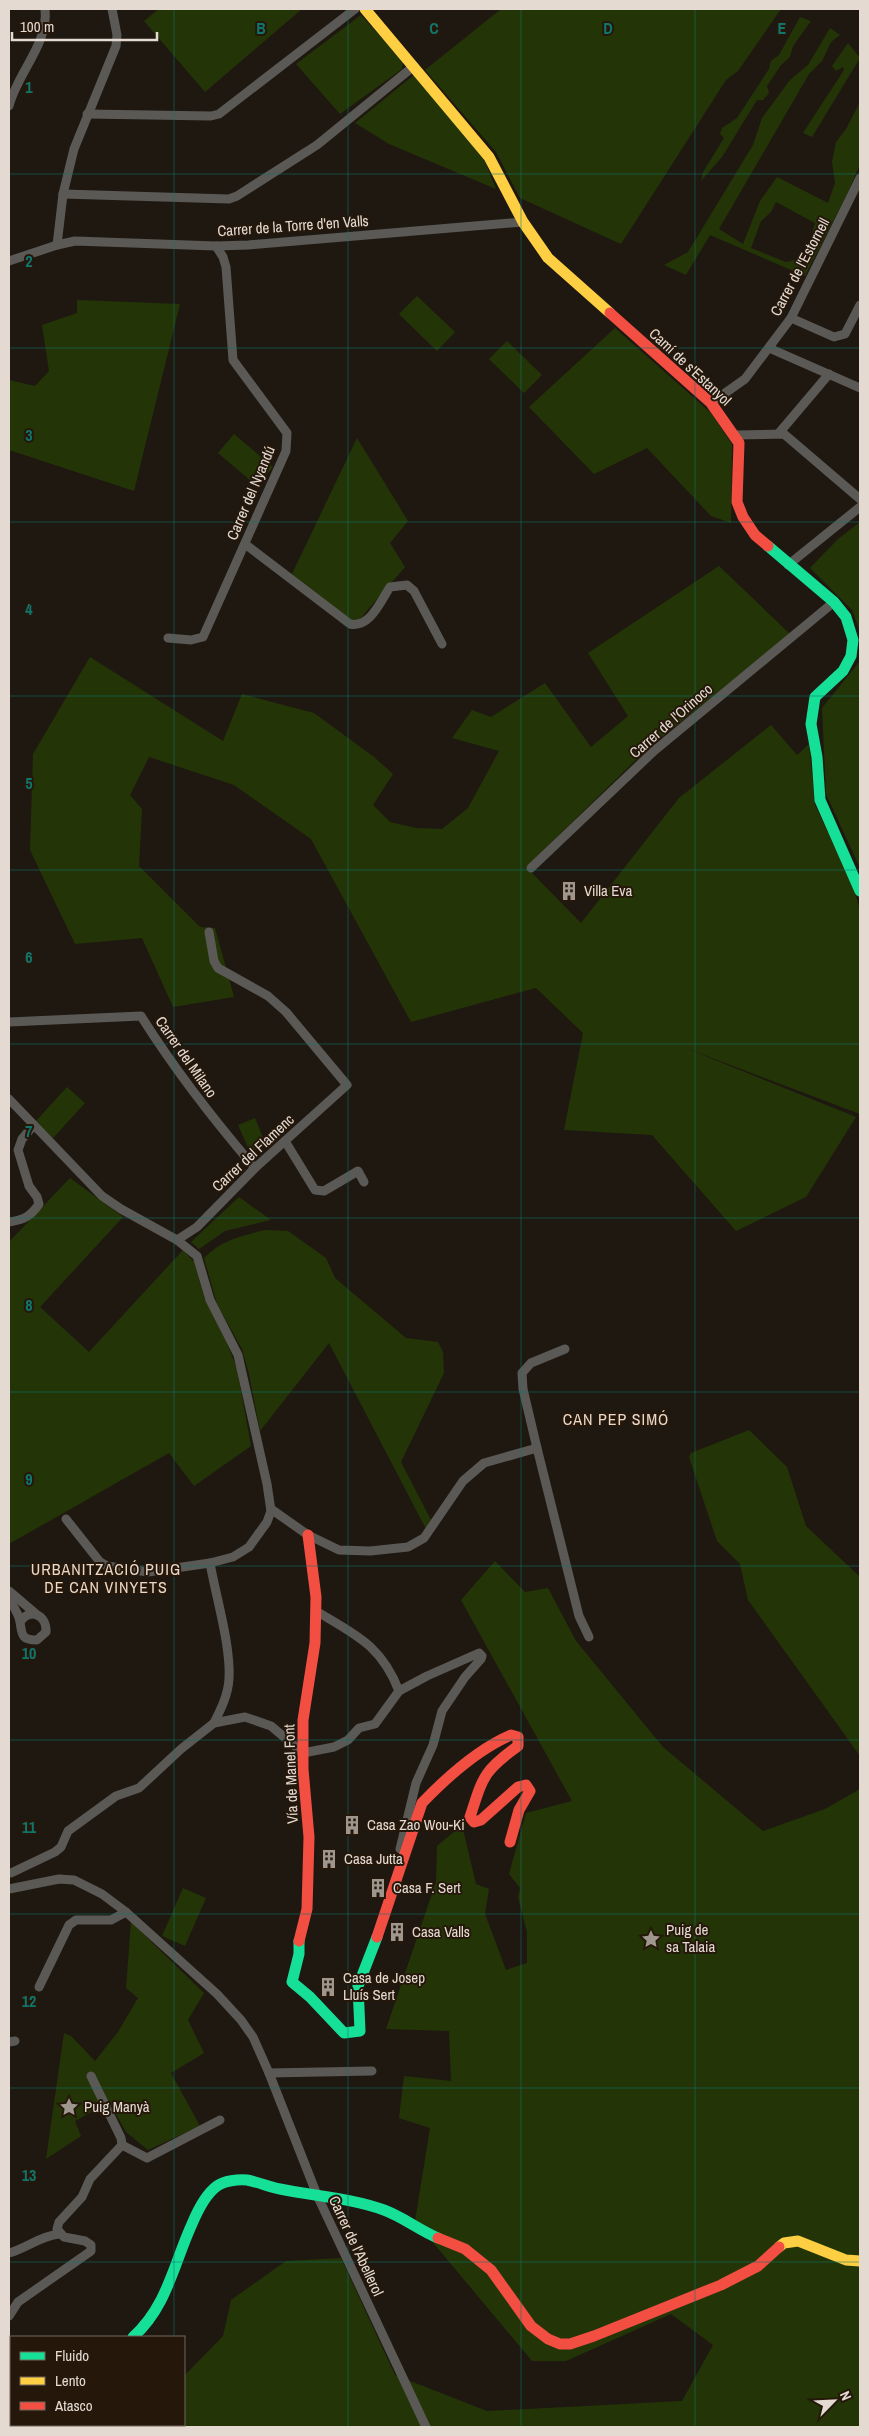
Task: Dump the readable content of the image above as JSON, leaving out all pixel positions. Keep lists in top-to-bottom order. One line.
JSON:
{"streets":{"street":["Carrer de la Torre d'en Valls","Carrer de l'Estornell","Camí de s'Estanyol","Carrer del Nyandú","Carrer de l'Orinoco","Carrer del Milano","Carrer del Flamenc","Vía de Manel Font","Carrer de l'Abellerol"]},"crossings":[["Carrer de la Torre d'en Valls","Camí de s'Estanyol"],["Carrer de la Torre d'en Valls","Carrer del Nyandú"],["Carrer de l'Estornell","Camí de s'Estanyol"],["Camí de s'Estanyol","Carrer de l'Orinoco"],["Carrer del Milano","Carrer del Flamenc"]],"districts":["CAN PEP SIMÓ","URBANITZACIÓ PUIG DE CAN VINYETS"],"places":{"building":["Villa Eva","Casa Zao Wou-Ki","Casa Jutta","Casa F. Sert","Casa Valls","Casa de Josep Lluís Sert"],"place":["Puig de sa Talaia","Puig Manyà"]},"legend":["Fluido","Lento","Atasco"],"scale_bar":"100 m","north":"top right","grid":{"columns":["B","C","D","E"],"rows":["1","2","3","4","5","6","7","8","9","10","11","12","13"]}}
